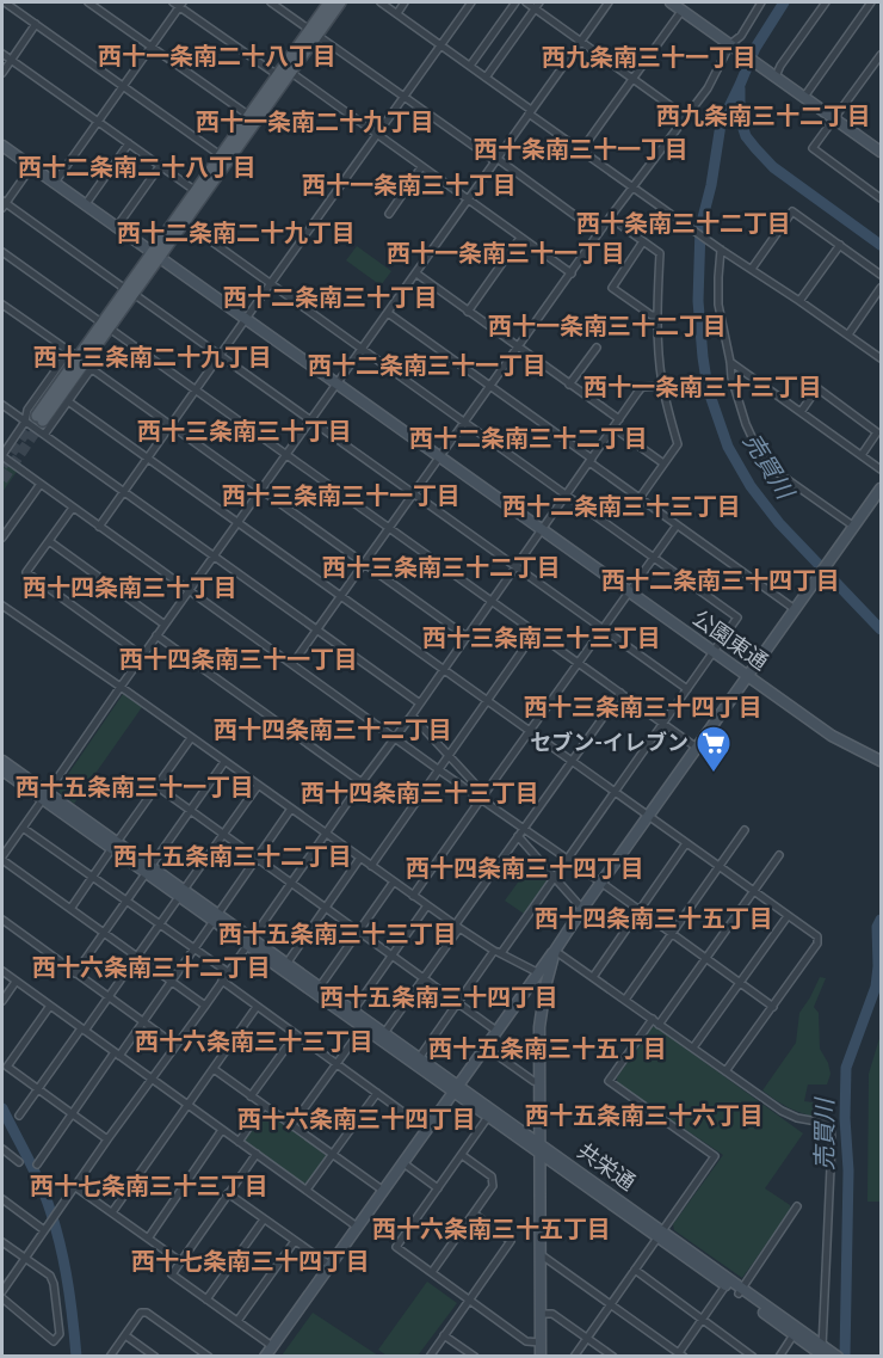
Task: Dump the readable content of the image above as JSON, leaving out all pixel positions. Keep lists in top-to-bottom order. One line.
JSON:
{"streets":{"street":["公園東通","共栄通"]},"districts":["西十一条南二十八丁目","西九条南三十一丁目","西九条南三十二丁目","西十一条南二十九丁目","西十条南三十一丁目","西十二条南二十八丁目","西十一条南三十丁目","西十条南三十二丁目","西十二条南二十九丁目","西十一条南三十一丁目","西十二条南三十丁目","西十一条南三十二丁目","西十三条南二十九丁目","西十二条南三十一丁目","西十一条南三十三丁目","西十三条南三十丁目","西十二条南三十二丁目","西十三条南三十一丁目","西十二条南三十三丁目","西十三条南三十二丁目","西十二条南三十四丁目","西十四条南三十丁目","西十三条南三十三丁目","西十四条南三十一丁目","西十三条南三十四丁目","西十四条南三十二丁目","西十五条南三十一丁目","西十四条南三十三丁目","西十五条南三十二丁目","西十四条南三十四丁目","西十四条南三十五丁目","西十五条南三十三丁目","西十六条南三十二丁目","西十五条南三十四丁目","西十六条南三十三丁目","西十五条南三十五丁目","西十五条南三十六丁目","西十六条南三十四丁目","西十七条南三十三丁目","西十六条南三十五丁目","西十七条南三十四丁目"],"water":["売買川"],"places":{"supermarket":["セブン-イレブン"]}}
